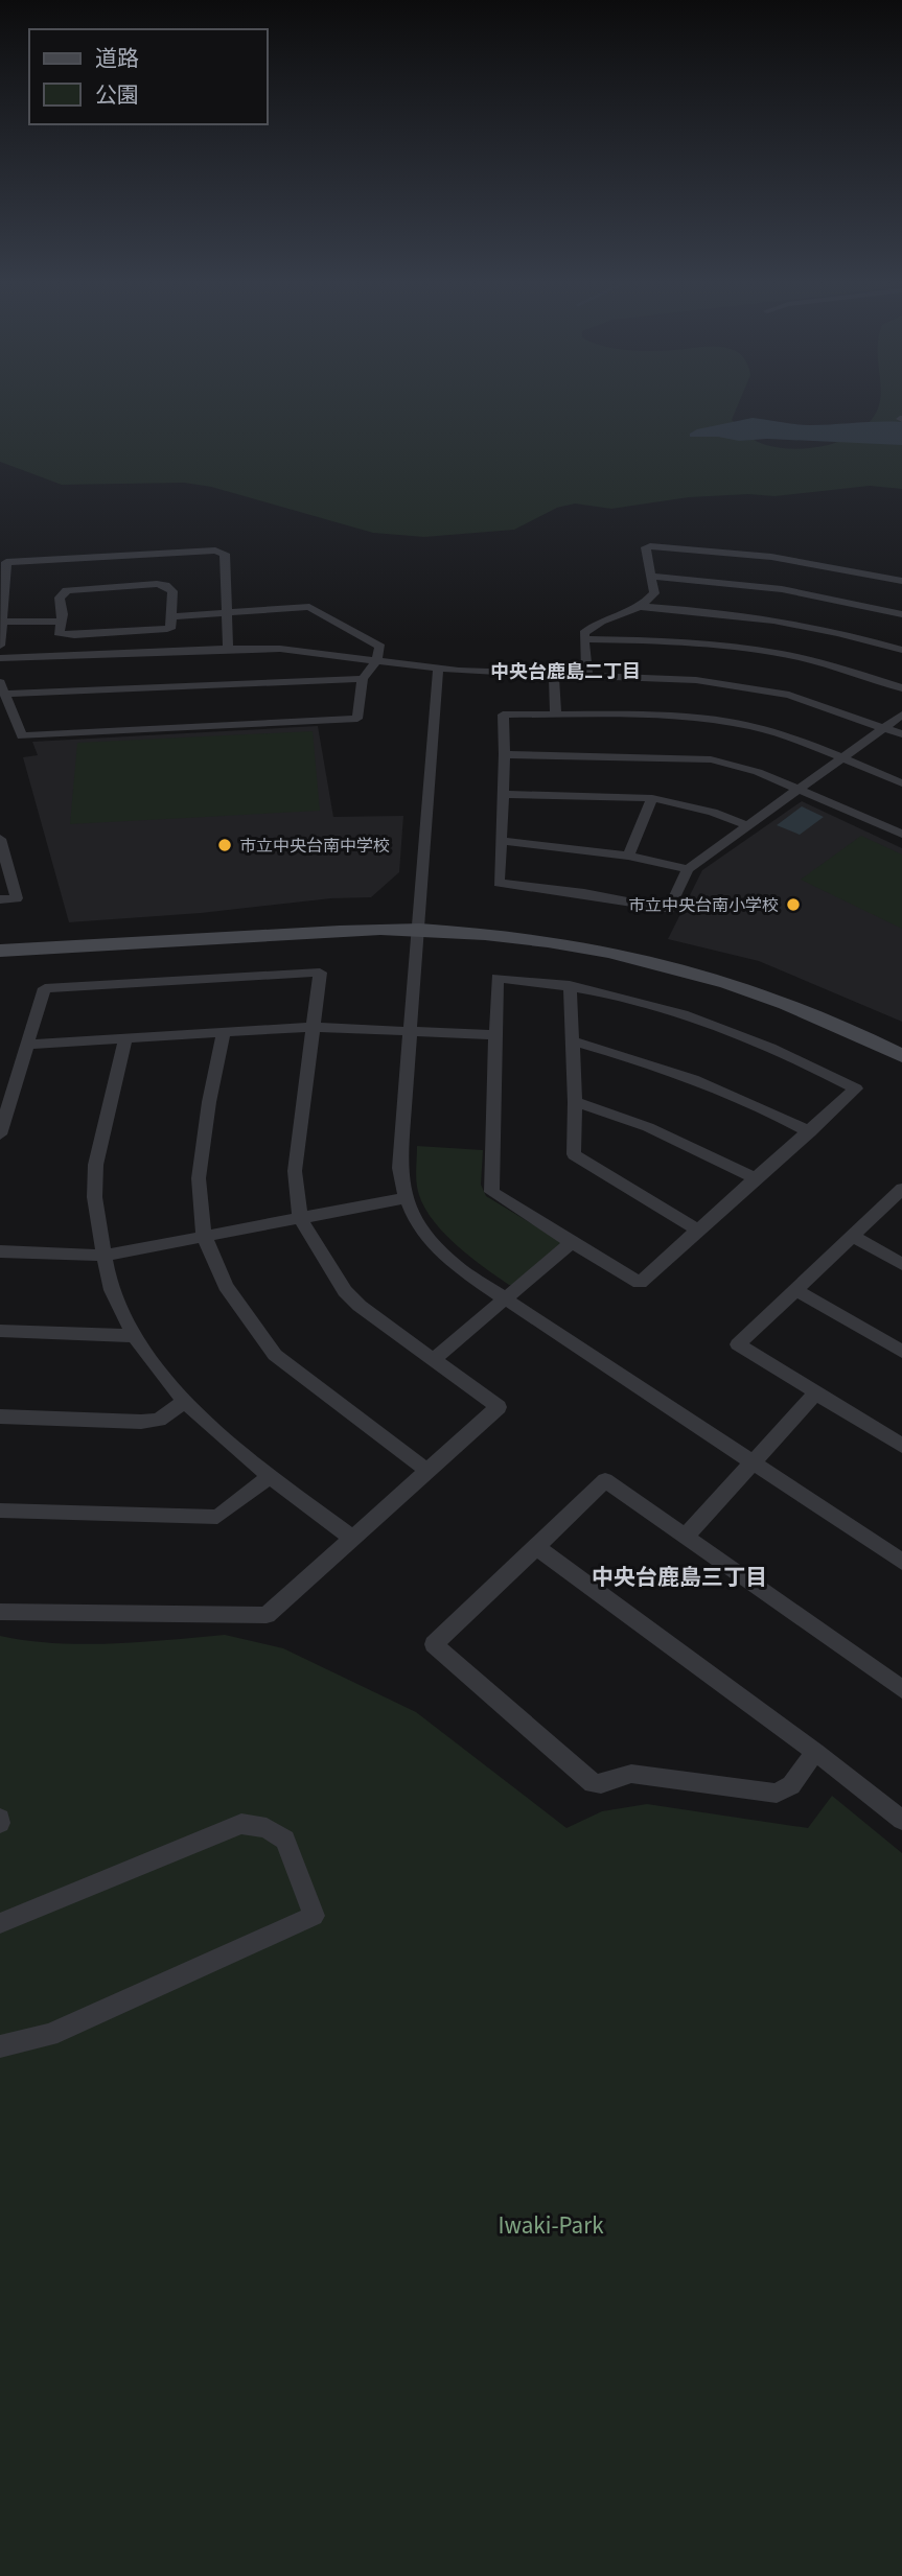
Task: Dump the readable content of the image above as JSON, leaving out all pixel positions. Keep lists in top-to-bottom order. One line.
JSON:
{"districts":["中央台鹿島二丁目","中央台鹿島三丁目"],"parks":["Iwaki-Park"],"places":["市立中央台南中学校","市立中央台南小学校"],"legend":["道路","公園"]}
